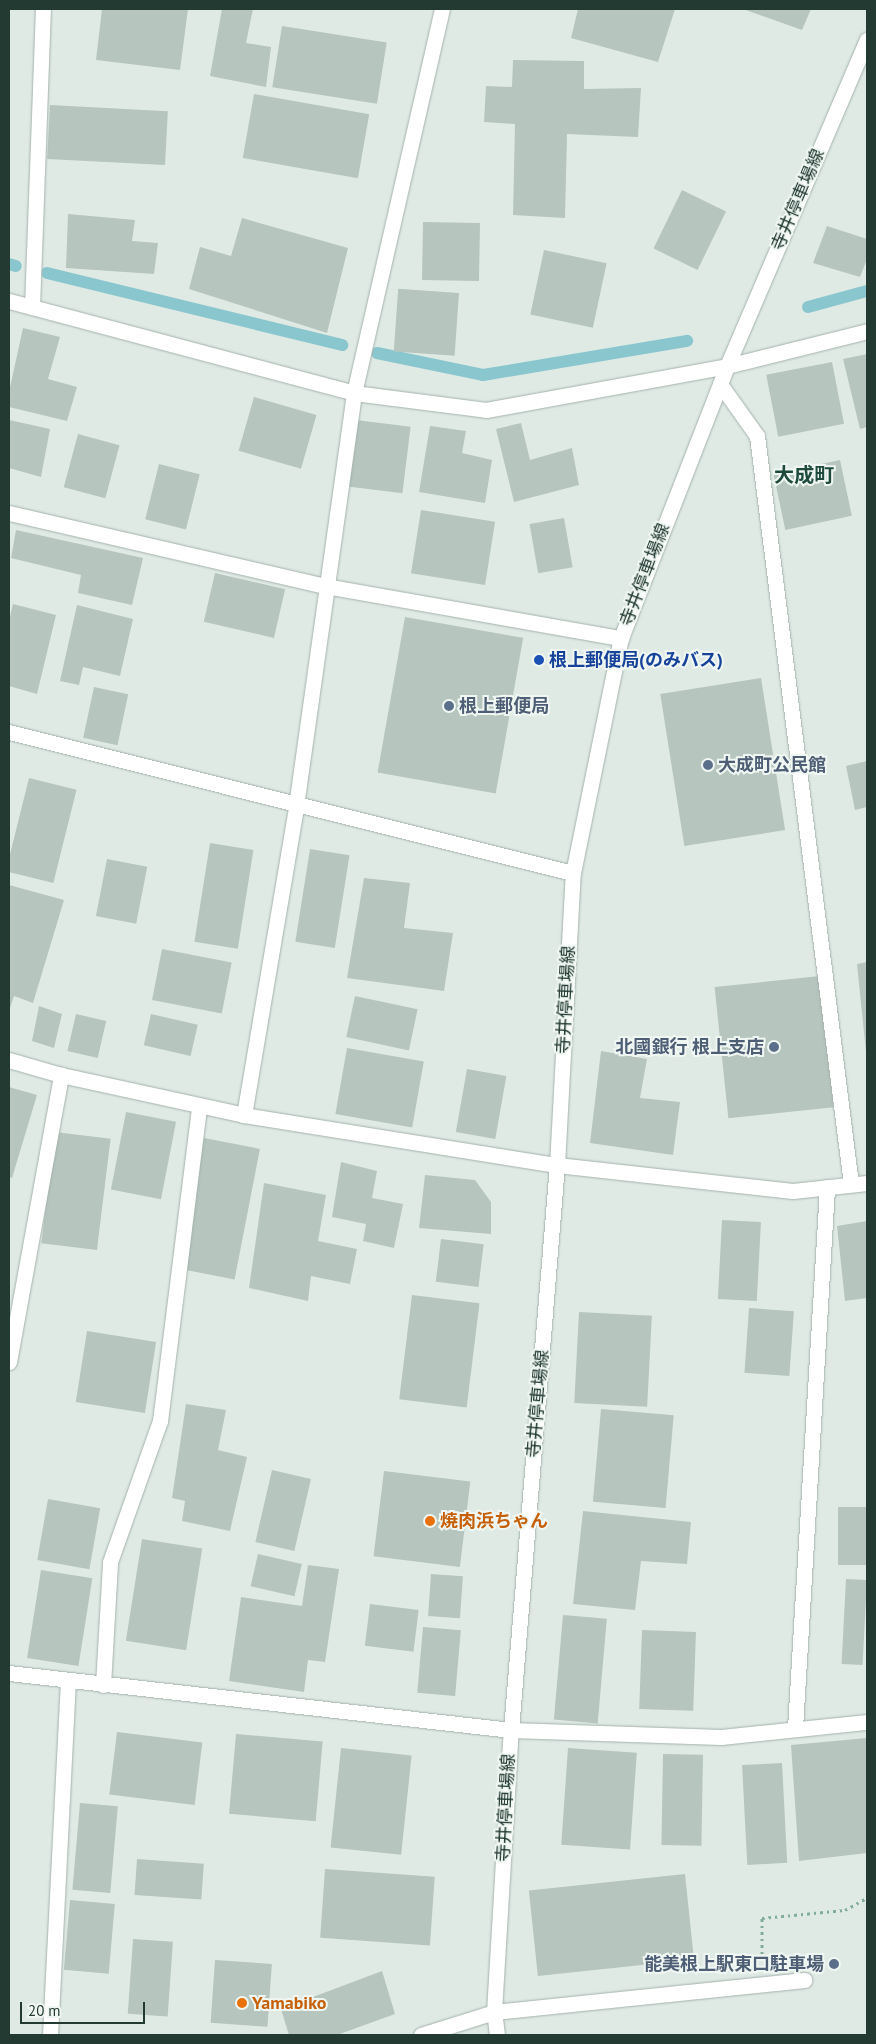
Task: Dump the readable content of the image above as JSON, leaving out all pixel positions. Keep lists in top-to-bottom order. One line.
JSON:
{"streets":{"street":["寺井停車場線"]},"districts":["大成町"],"places":["根上郵便局(のみバス)","根上郵便局","大成町公民館","北國銀行 根上支店","焼肉浜ちゃん","能美根上駅東口駐車場","Yamabiko"],"scale_bar":"20 m"}
